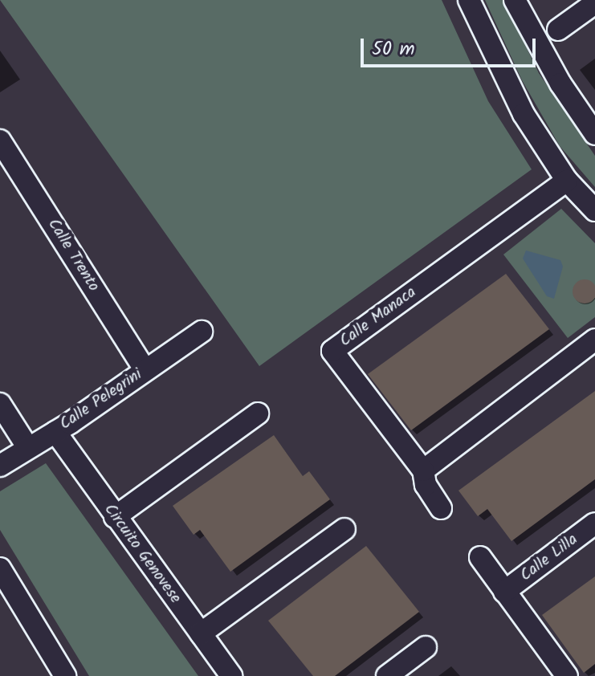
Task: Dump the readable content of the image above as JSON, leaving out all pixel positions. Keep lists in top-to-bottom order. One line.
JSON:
{"streets":{"street":["Calle Trento","Calle Manaca","Calle Pelegrini","Circuito Genovese","Calle Lilla"]},"crossings":[["Calle Trento","Calle Pelegrini"],["Calle Pelegrini","Circuito Genovese"]],"scale_bar":"50 m"}
